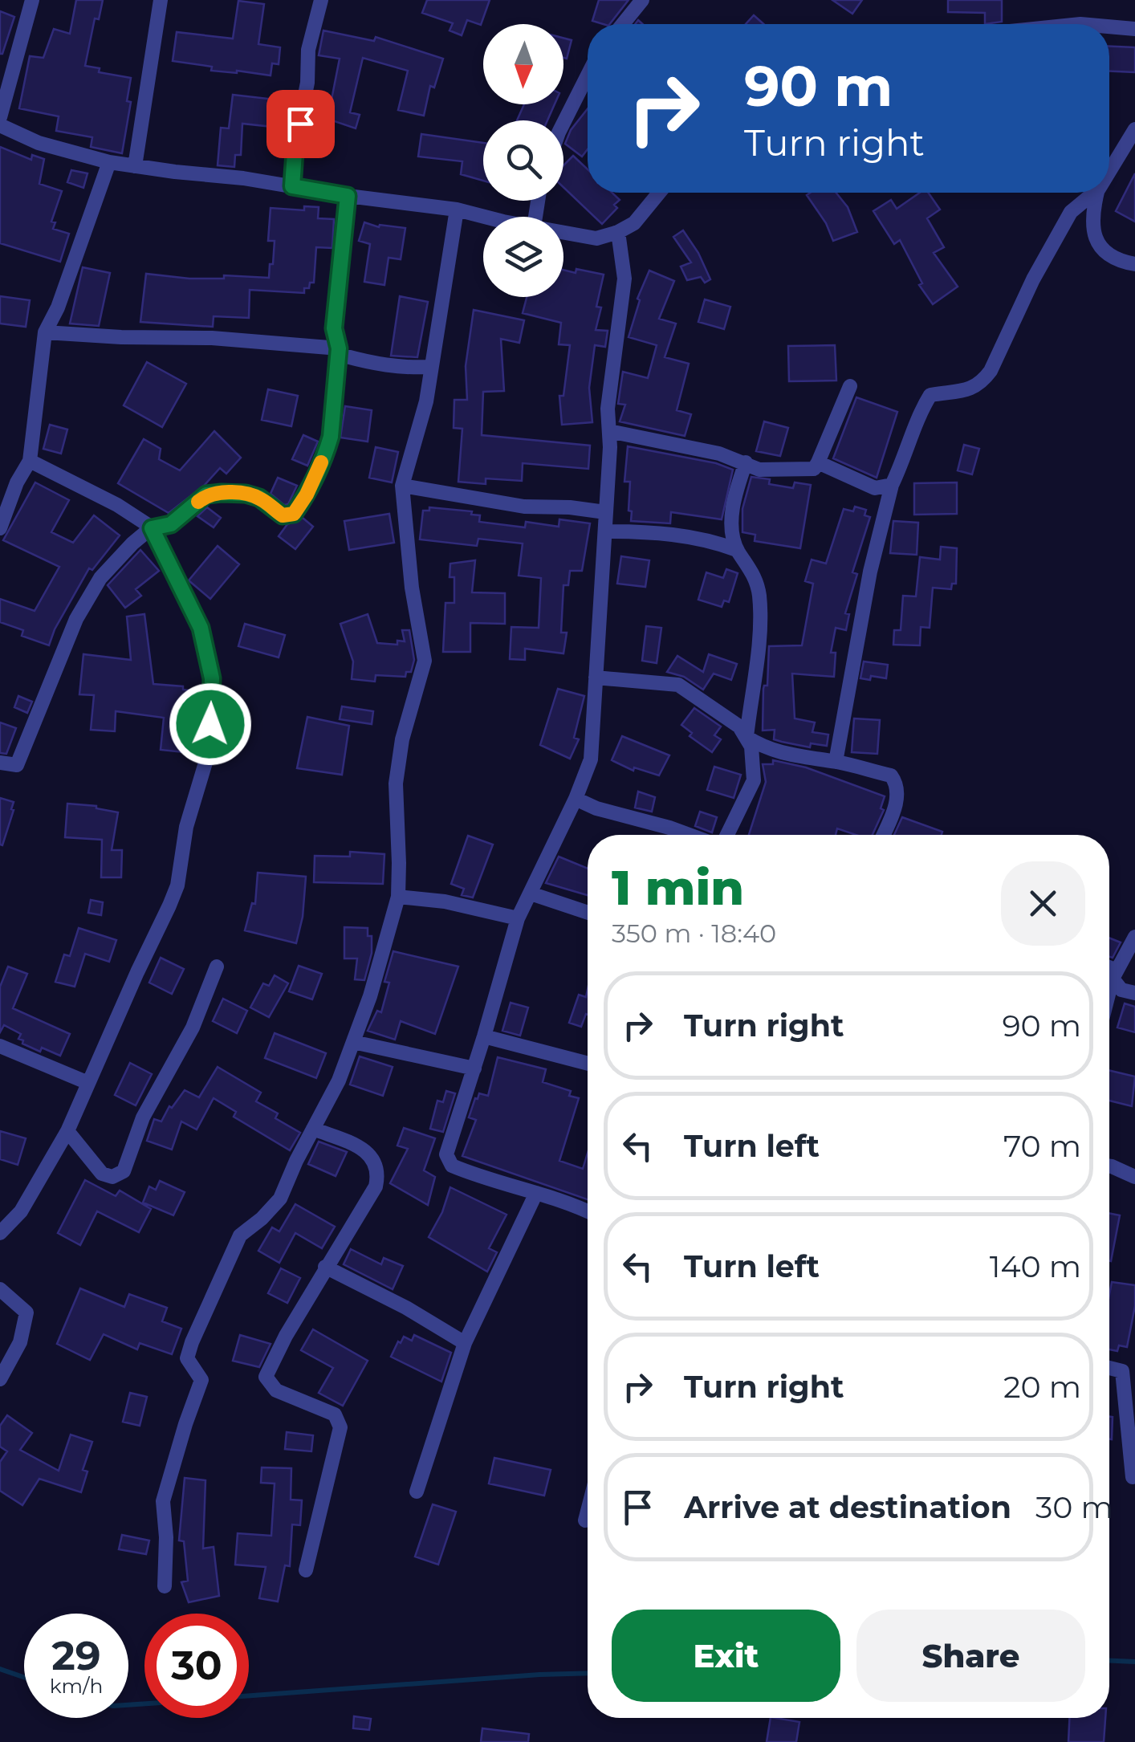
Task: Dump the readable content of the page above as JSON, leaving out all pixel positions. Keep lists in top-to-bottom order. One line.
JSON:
{"north":"bottom","page":{"turn":["90 m","Turn right"],"heading":["1 min","350 m · 18:40"],"list":[{"name":"Turn right","value":"90 m"},{"name":"Turn left","value":"70 m"},{"name":"Turn left","value":"140 m"},{"name":"Turn right","value":"20 m"},{"name":"Arrive at destination","value":"30 m"}],"buttons":["Exit","Share"],"speed":"29 km/h","limit":"30"}}
